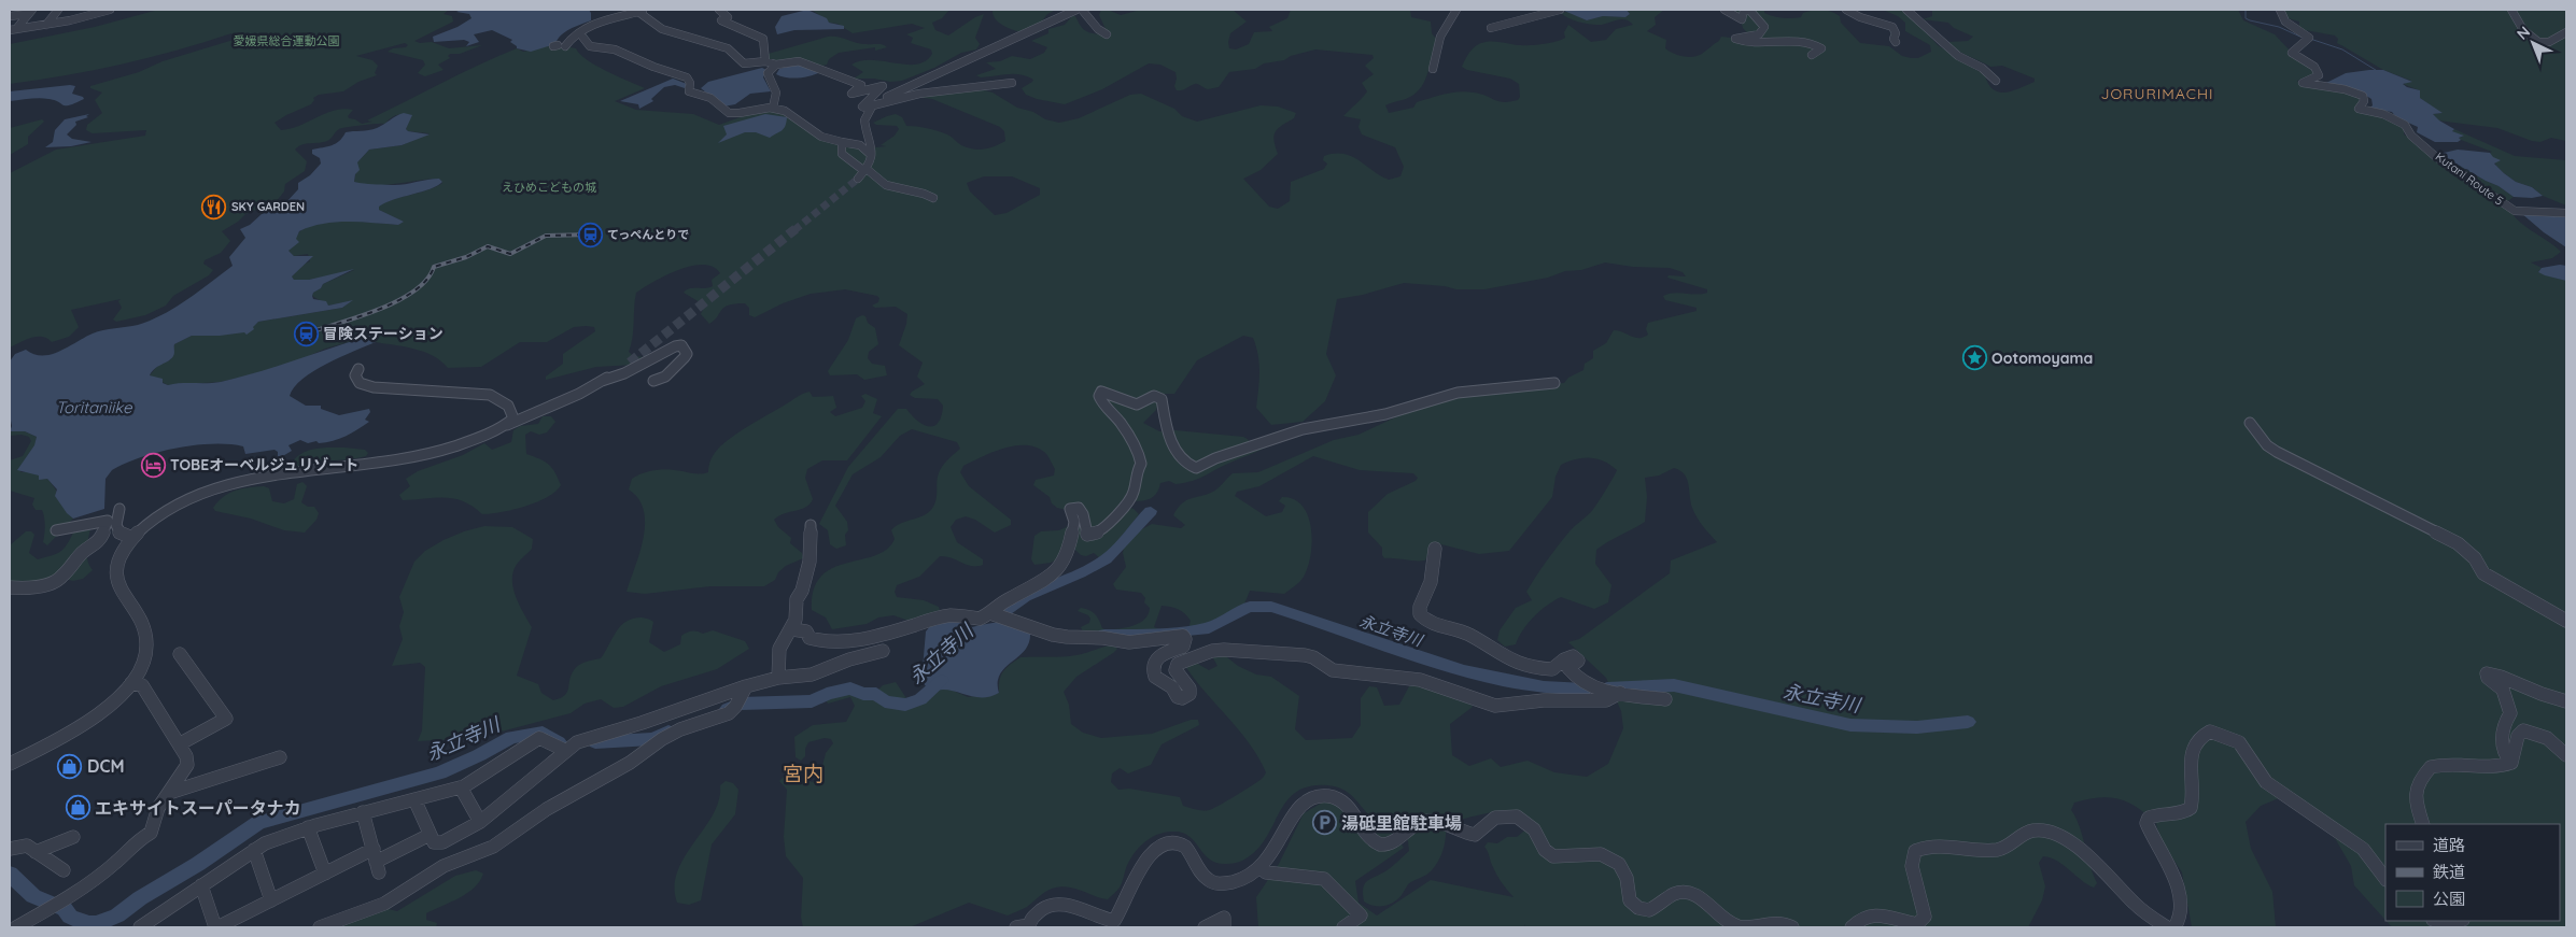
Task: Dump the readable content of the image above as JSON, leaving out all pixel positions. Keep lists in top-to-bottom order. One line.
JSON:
{"streets":{"street":["Kutani Route 5"]},"districts":["JORURIMACHI","宮内"],"water":["Toritaniike","永立寺川"],"parks":["愛媛県総合運動公園","えひめこどもの城"],"places":{"restaurant":["SKY GARDEN"],"station":["てっぺんとりで","冒険ステーション"],"place":["Ootomoyama"],"hotel":["TOBEオーベルジュリゾート"],"shop":["DCM","エキサイトスーパータナカ"],"parking":["湯砥里館駐車場"]},"legend":["道路","鉄道","公園"],"north":"top left"}
